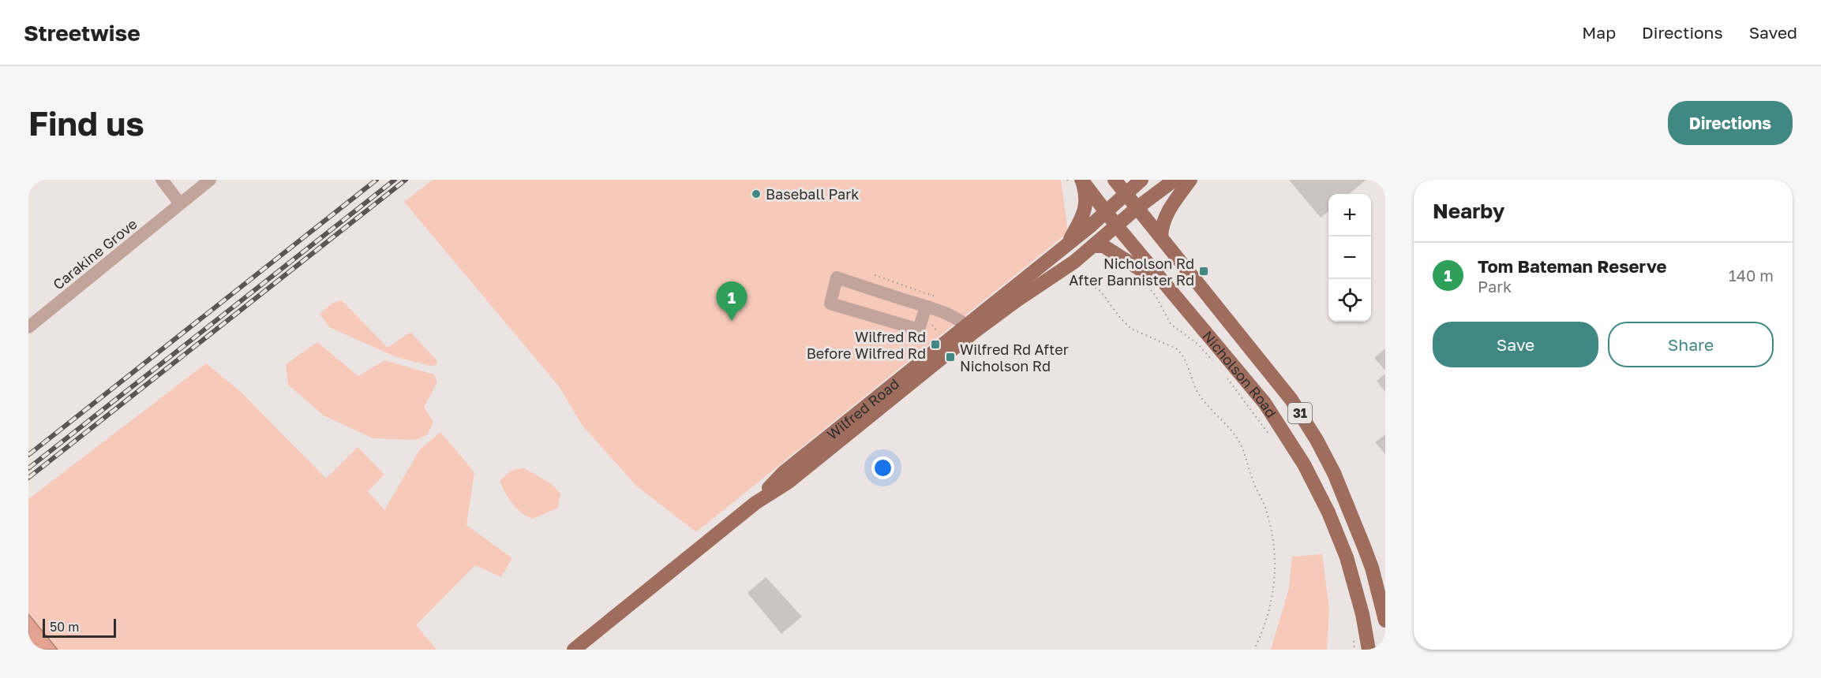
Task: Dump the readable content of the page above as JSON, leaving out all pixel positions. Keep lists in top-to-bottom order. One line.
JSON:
{"streets":{"main road":["Nicholson Road","Wilfred Road","31"],"street":["Carakine Grove"]},"crossings":[["Nicholson Road","Wilfred Road"]],"places":{"other":["Baseball Park"],"transit":["Nicholson Rd After Bannister Rd","Wilfred Rd Before Wilfred Rd","Wilfred Rd After Nicholson Rd"]},"scale_bar":"50 m","page":{"header":"Streetwise","nav":["Map","Directions","Saved"],"buttons":["Directions",["Save","Share"]],"title":"Find us","heading":"Nearby","map_buttons":["+","−"],"list":[{"mark":"1","name":"Tom Bateman Reserve","note":"Park","value":"140 m"}],"pins":"1","scale":"50 m"}}
